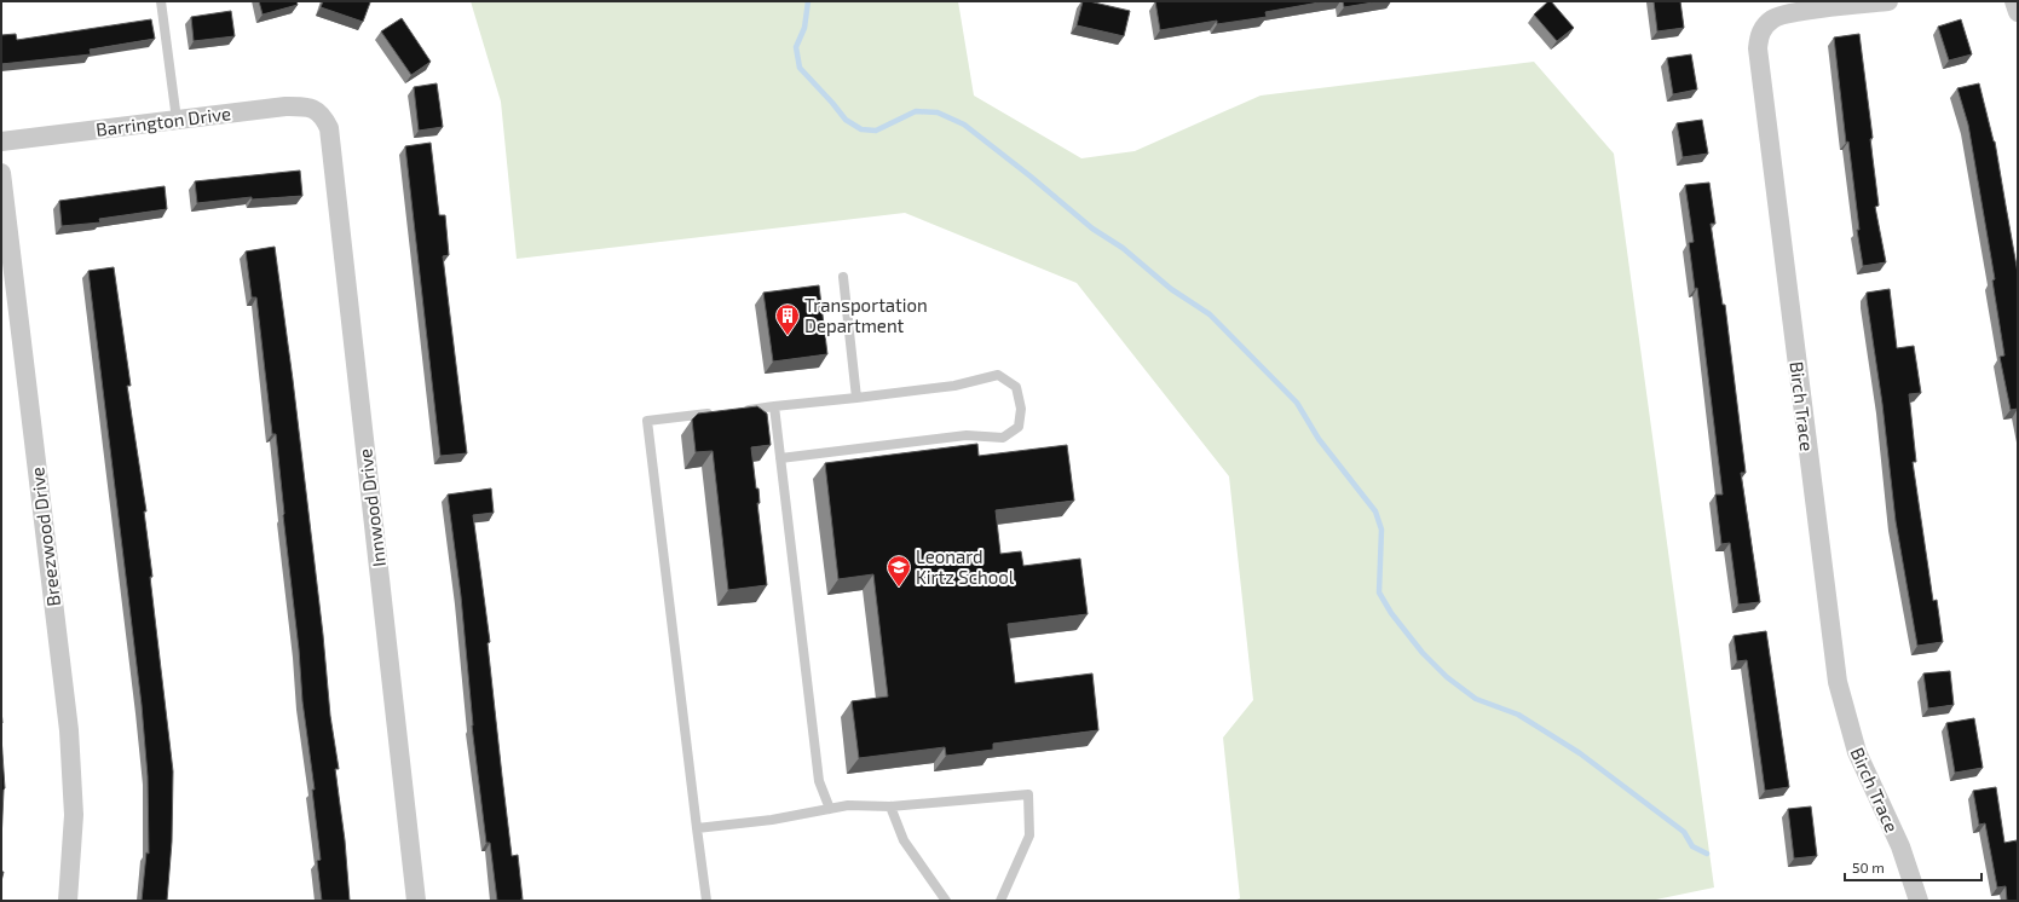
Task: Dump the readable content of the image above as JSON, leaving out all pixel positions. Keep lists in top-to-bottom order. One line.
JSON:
{"streets":{"street":["Barrington Drive","Birch Trace","Innwood Drive","Breezwood Drive"]},"crossings":[["Barrington Drive","Innwood Drive"]],"places":{"building":["Transportation Department"],"school or university":["Leonard Kirtz School"]},"scale_bar":"50 m"}
